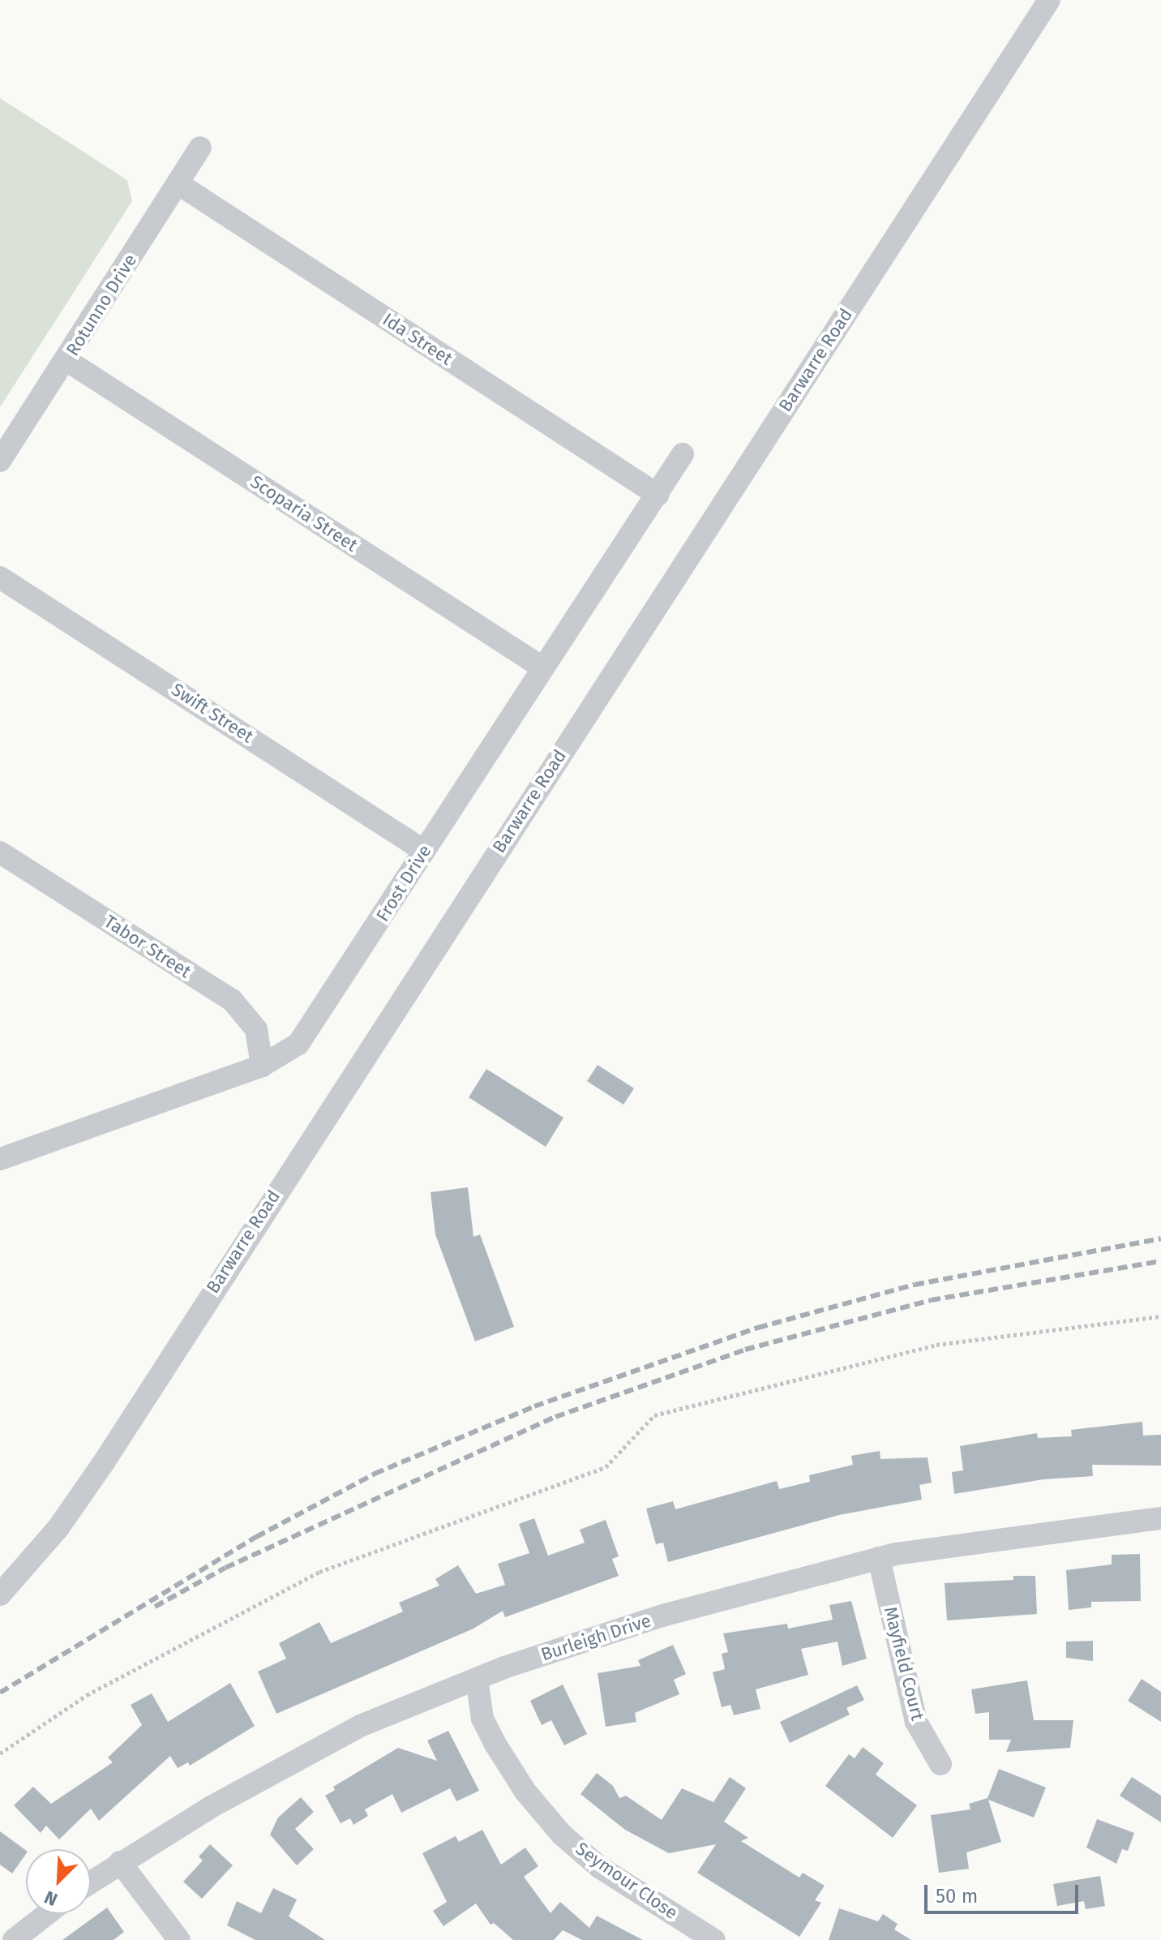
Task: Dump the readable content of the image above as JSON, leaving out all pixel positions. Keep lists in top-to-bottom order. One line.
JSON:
{"streets":{"street":["Rotunno Drive","Ida Street","Barwarre Road","Scoparia Street","Swift Street","Frost Drive","Tabor Street","Burleigh Drive","Mayfield Court","Seymour Close"]},"crossings":[["Rotunno Drive","Ida Street"],["Rotunno Drive","Scoparia Street"],["Ida Street","Frost Drive"],["Scoparia Street","Frost Drive"],["Swift Street","Frost Drive"],["Frost Drive","Tabor Street"],["Burleigh Drive","Mayfield Court"],["Burleigh Drive","Seymour Close"]],"scale_bar":"50 m","north":"bottom left"}
